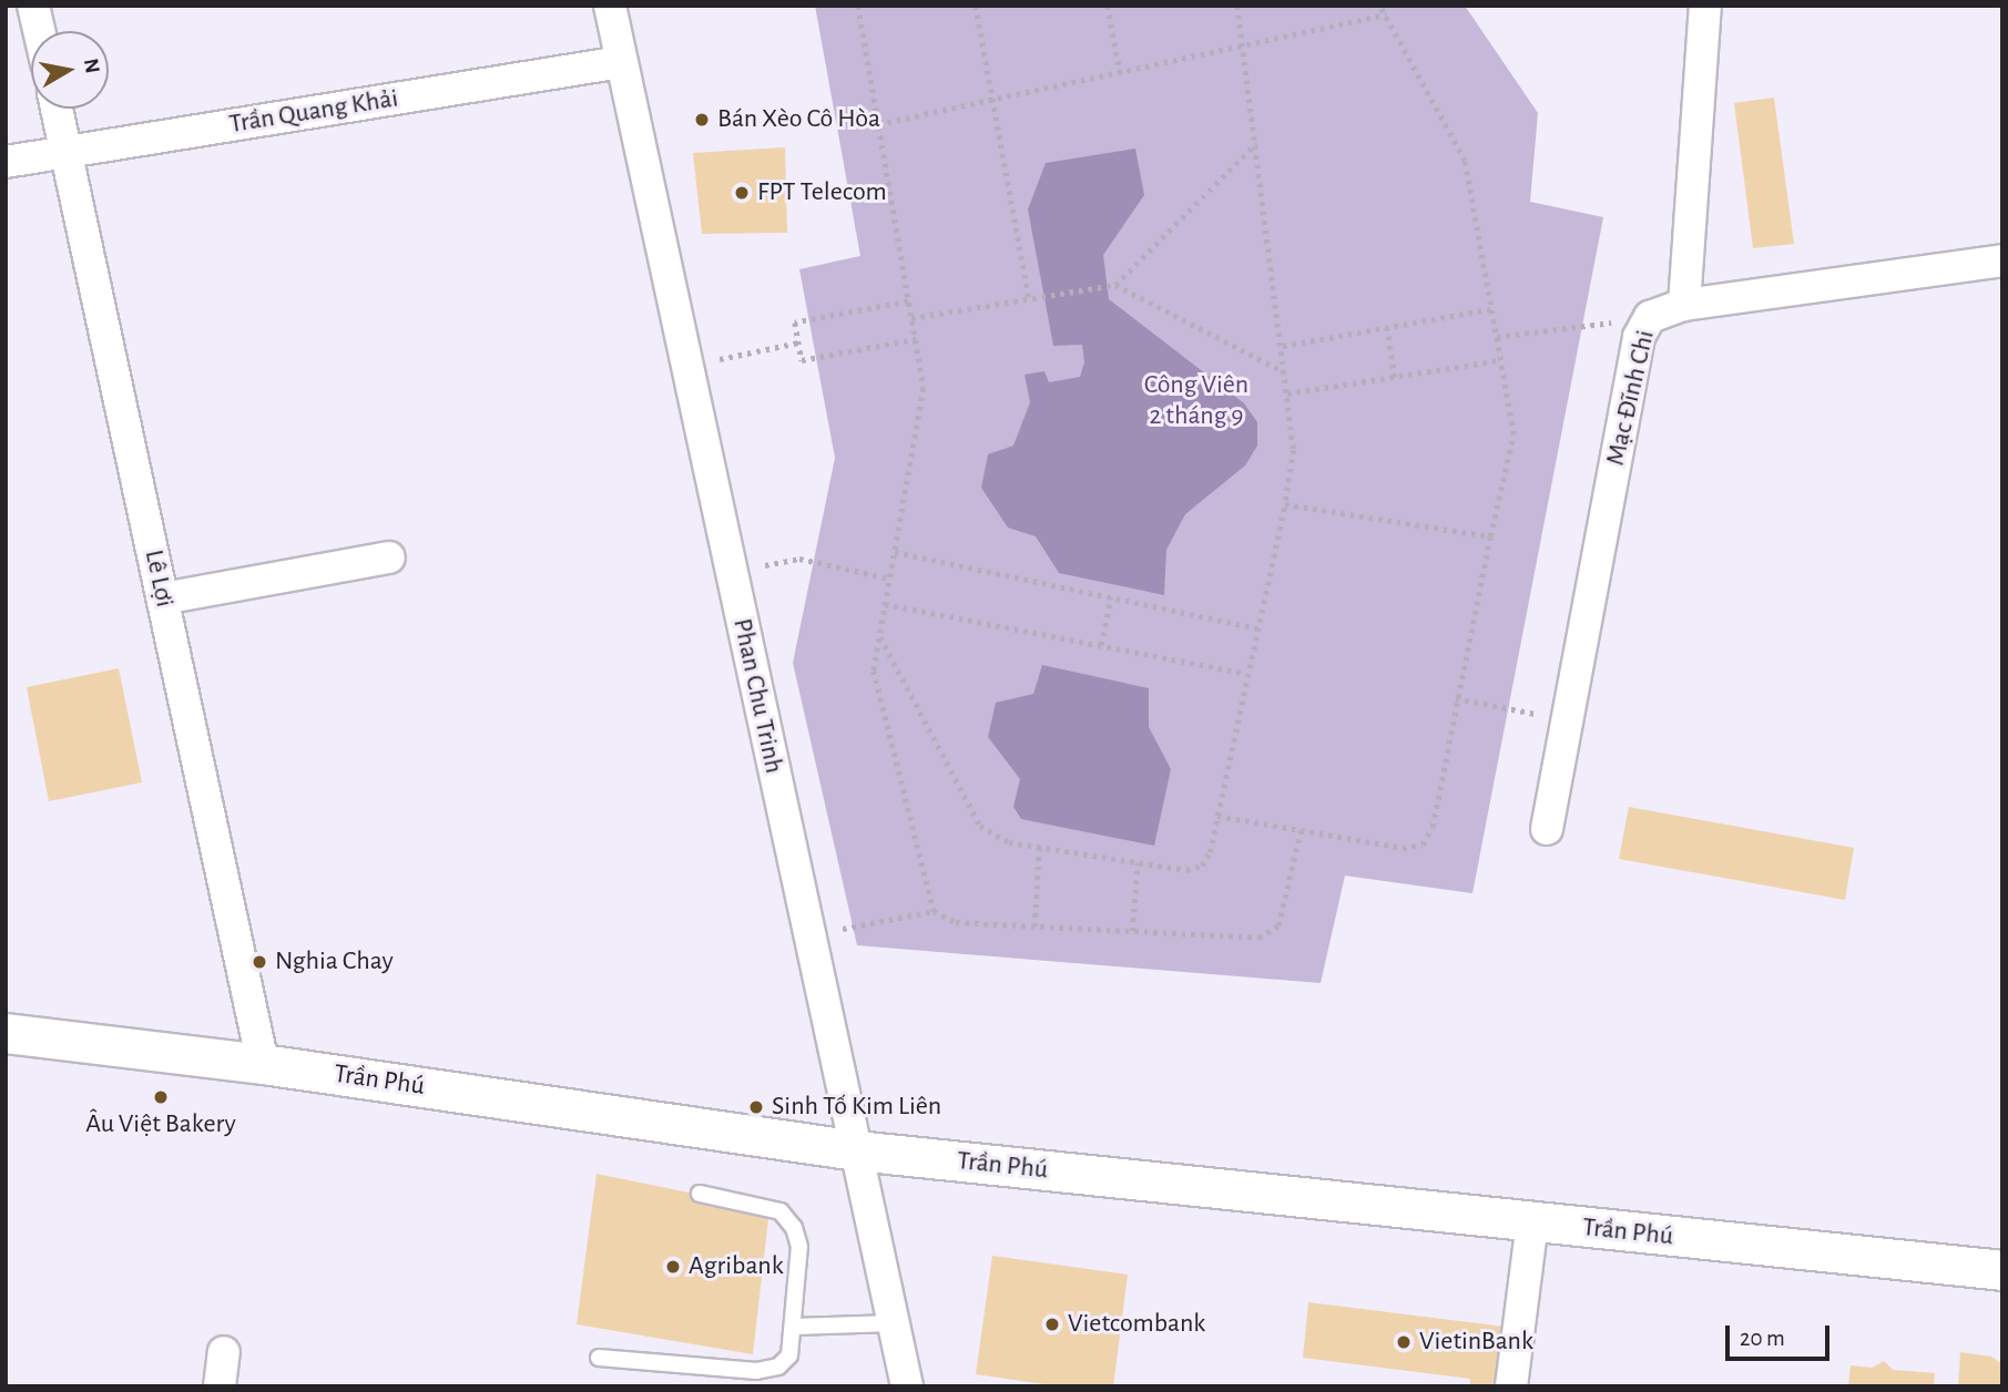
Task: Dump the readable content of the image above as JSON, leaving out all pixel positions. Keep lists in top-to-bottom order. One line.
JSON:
{"streets":{"street":["Trần Quang Khải","Mạc Đĩnh Chi","Lê Lợi","Phan Chu Trinh","Trần Phú"]},"crossings":[["Trần Quang Khải","Lê Lợi"],["Trần Quang Khải","Phan Chu Trinh"],["Lê Lợi","Trần Phú"],["Phan Chu Trinh","Trần Phú"]],"parks":["Công Viên 2 tháng 9"],"places":["Bán Xèo Cô Hòa","FPT Telecom","Nghia Chay","Âu Việt Bakery","Sinh Tố Kim Liên","Agribank","Vietcombank","VietinBank"],"scale_bar":"20 m","north":"right"}
